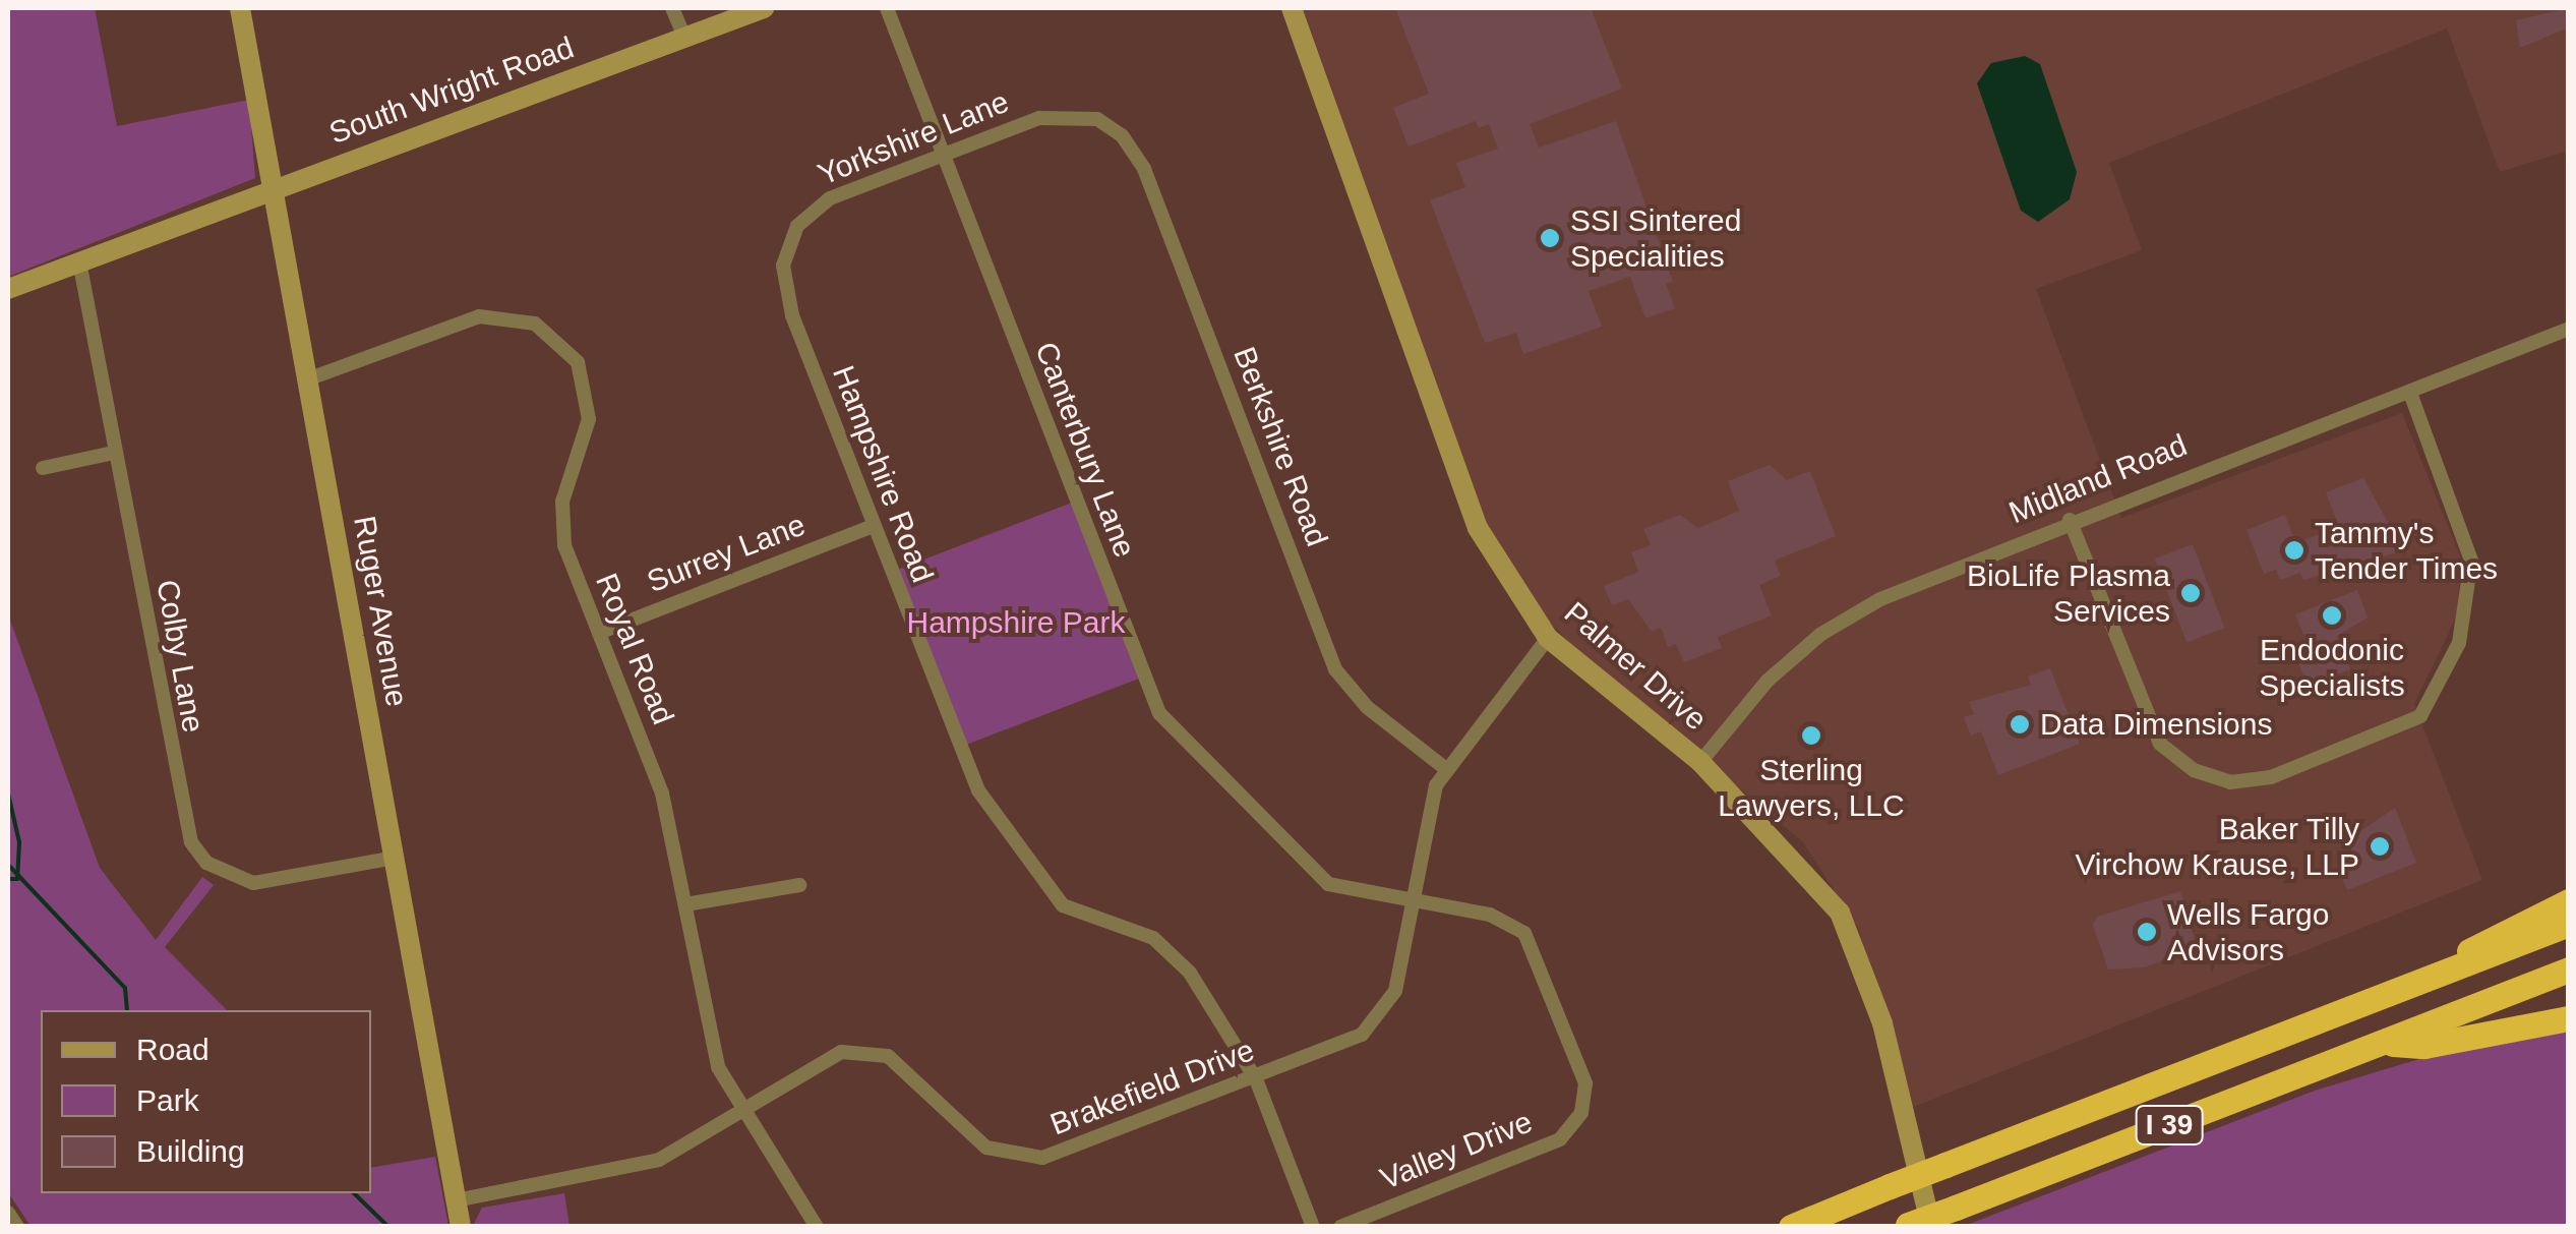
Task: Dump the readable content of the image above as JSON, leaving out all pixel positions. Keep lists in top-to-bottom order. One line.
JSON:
{"streets":{"highway":["I 39"],"street":["South Wright Road","Yorkshire Lane","Berkshire Road","Canterbury Lane","Hampshire Road","Midland Road","Surrey Lane","Ruger Avenue","Royal Road","Colby Lane","Palmer Drive","Brakefield Drive","Valley Drive"]},"crossings":[["South Wright Road","Ruger Avenue"],["South Wright Road","Colby Lane"],["Yorkshire Lane","Berkshire Road"],["Yorkshire Lane","Canterbury Lane"],["Yorkshire Lane","Hampshire Road"],["Berkshire Road","Brakefield Drive"],["Canterbury Lane","Brakefield Drive"],["Canterbury Lane","Valley Drive"],["Hampshire Road","Surrey Lane"],["Hampshire Road","Brakefield Drive"],["Midland Road","Palmer Drive"],["Surrey Lane","Royal Road"],["Ruger Avenue","Royal Road"],["Ruger Avenue","Colby Lane"],["Ruger Avenue","Brakefield Drive"],["Royal Road","Brakefield Drive"],["Palmer Drive","Brakefield Drive"]],"parks":["Hampshire Park"],"places":["SSI Sintered Specialities","Tammy's Tender Times","BioLife Plasma Services","Endodonic Specialists","Data Dimensions","Sterling Lawyers, LLC","Baker Tilly Virchow Krause, LLP","Wells Fargo Advisors"],"legend":["Road","Park","Building"]}
